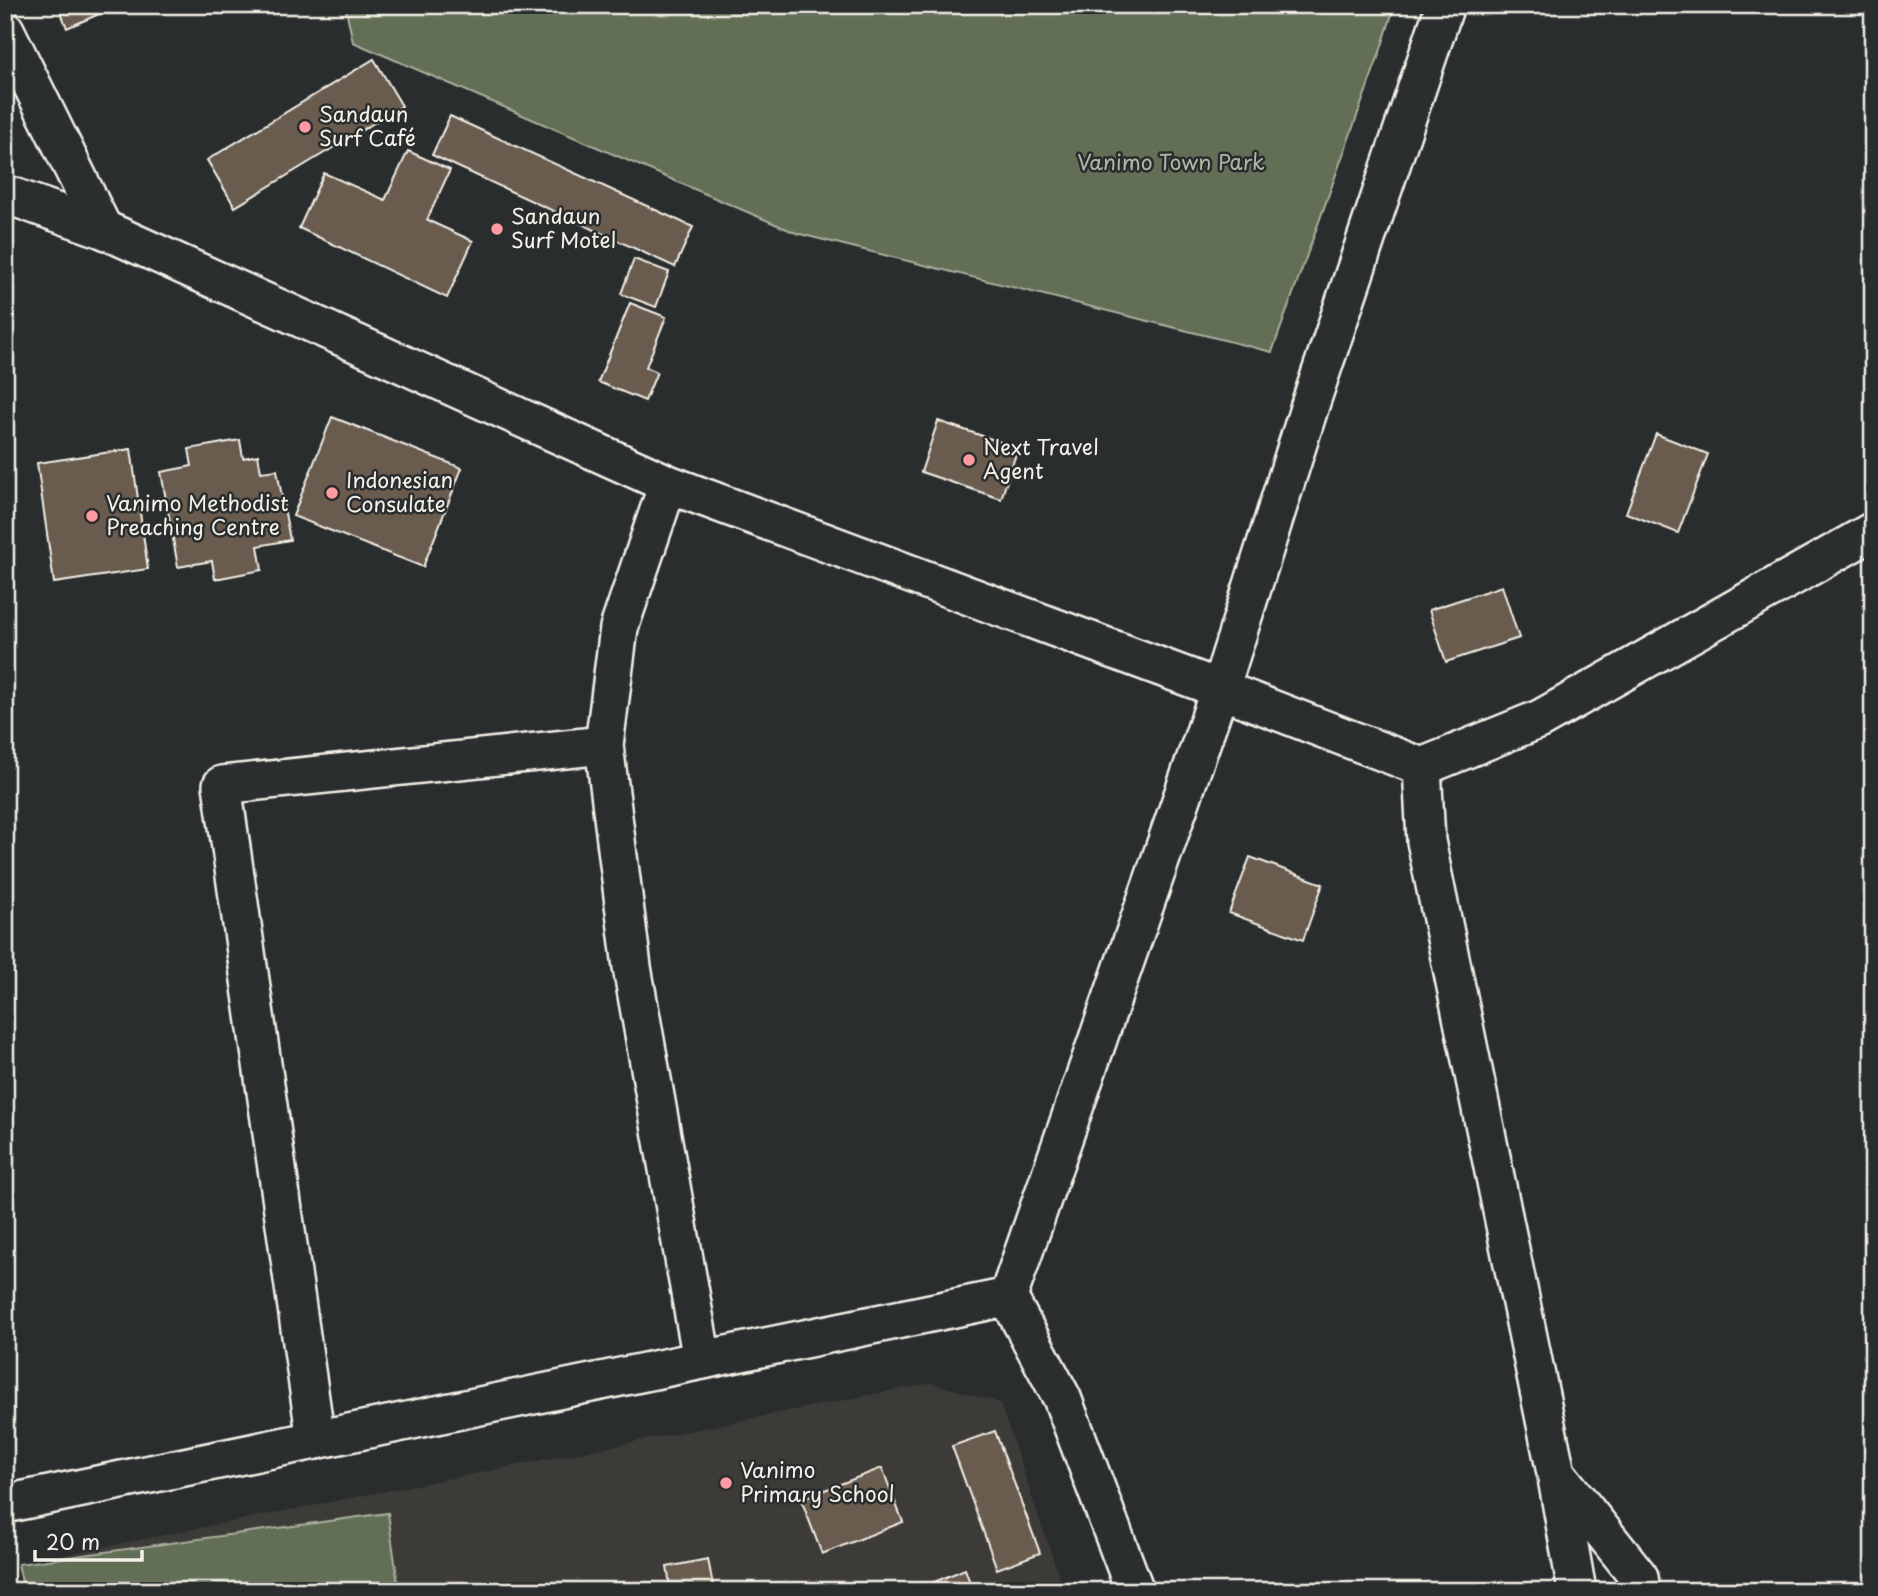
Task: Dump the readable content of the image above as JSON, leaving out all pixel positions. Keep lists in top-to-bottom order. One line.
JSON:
{"parks":["Vanimo Town Park"],"places":["Sandaun Surf Café","Sandaun Surf Motel","Next Travel Agent","Indonesian Consulate","Vanimo Methodist Preaching Centre","Vanimo Primary School"],"scale_bar":"20 m"}
